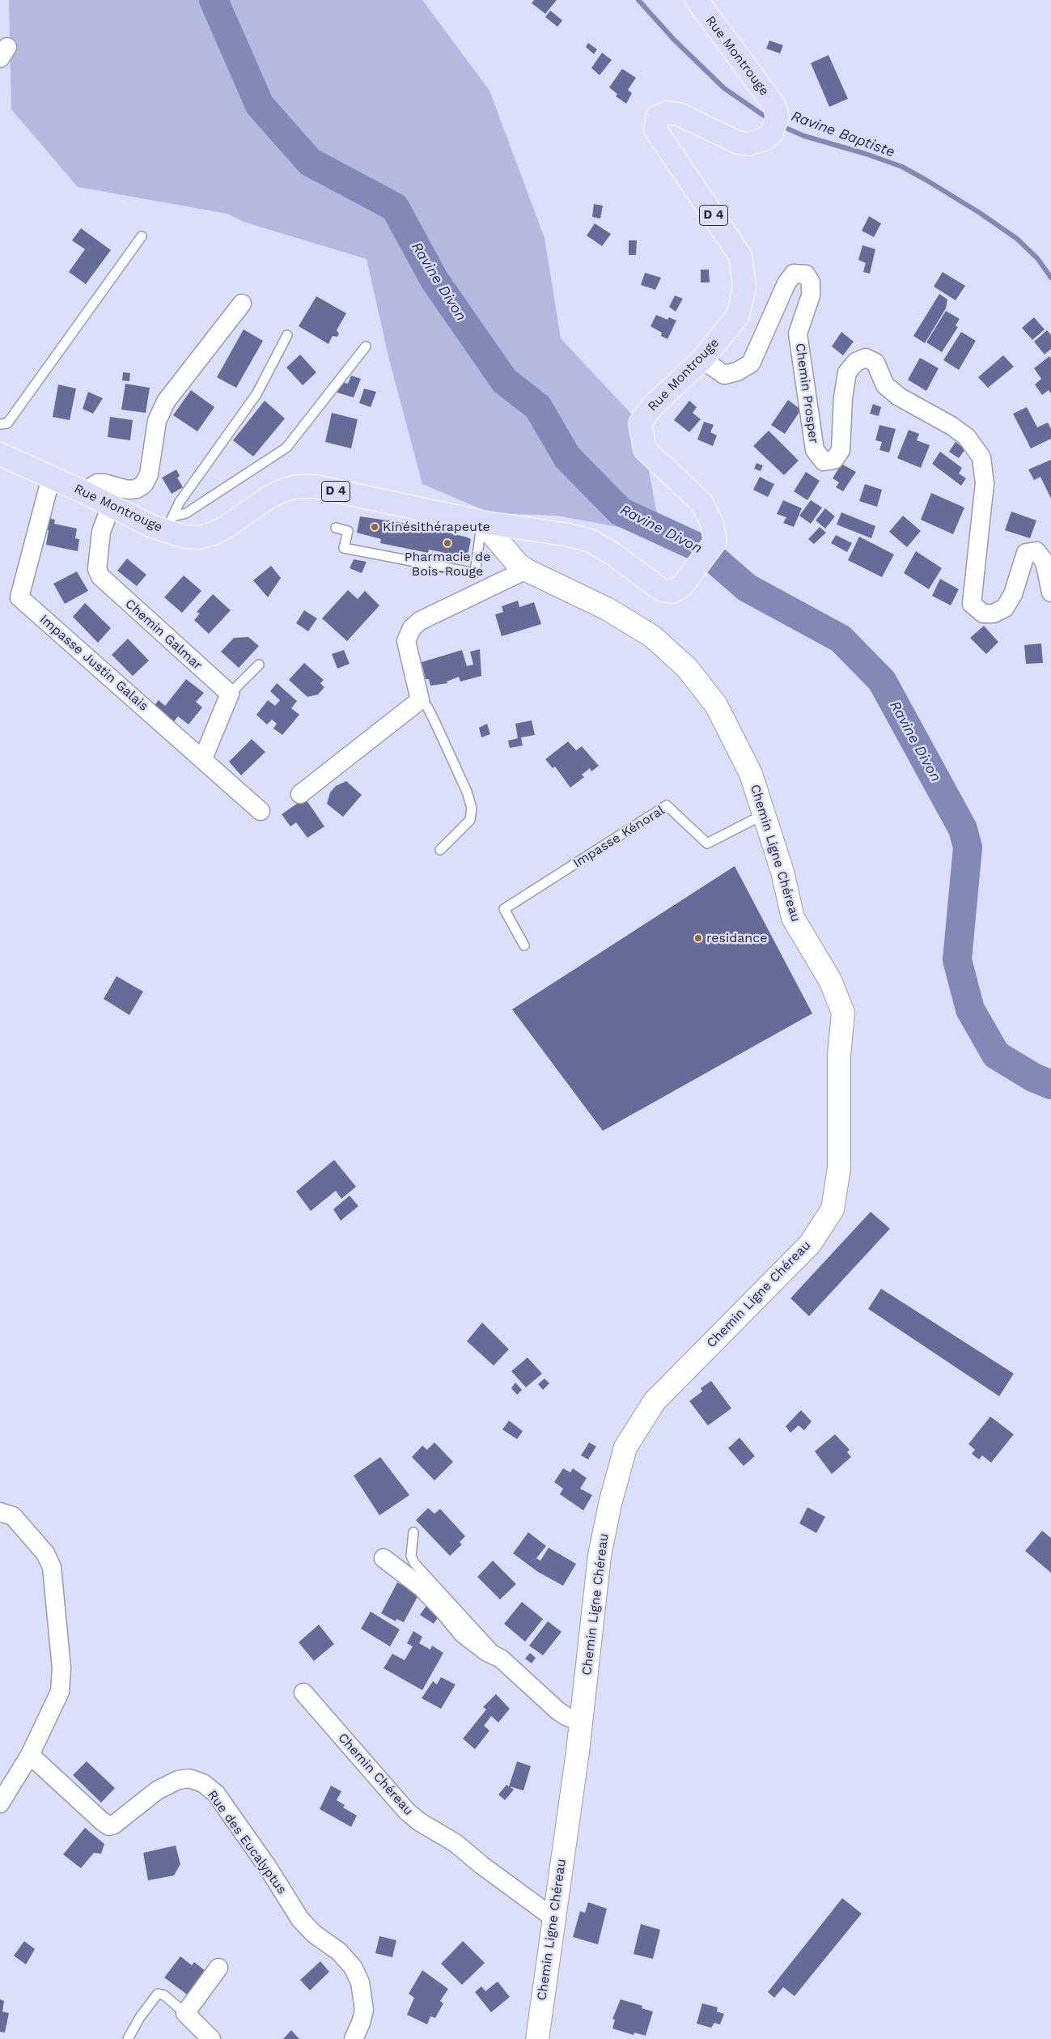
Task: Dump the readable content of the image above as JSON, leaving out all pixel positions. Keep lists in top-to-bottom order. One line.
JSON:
{"streets":{"main road":["Rue Montrouge","D 4"],"street":["Chemin Prosper","Chemin Galmar","Impasse Justin Galais","Chemin Ligne Chéreau","Chemin Chéreau","Rue des Eucalyptus"],"lane":["Impasse Kénoral"]},"crossings":[["Rue Montrouge","Chemin Prosper"],["Rue Montrouge","Chemin Galmar"],["Rue Montrouge","Impasse Justin Galais"],["Rue Montrouge","Chemin Ligne Chéreau"],["Impasse Kénoral","Chemin Ligne Chéreau"],["Chemin Ligne Chéreau","Chemin Chéreau"]],"water":["Ravine Baptiste","Ravine Divon"],"places":["Kinésithérapeute","Pharmacie de Bois-Rouge","residance"]}
